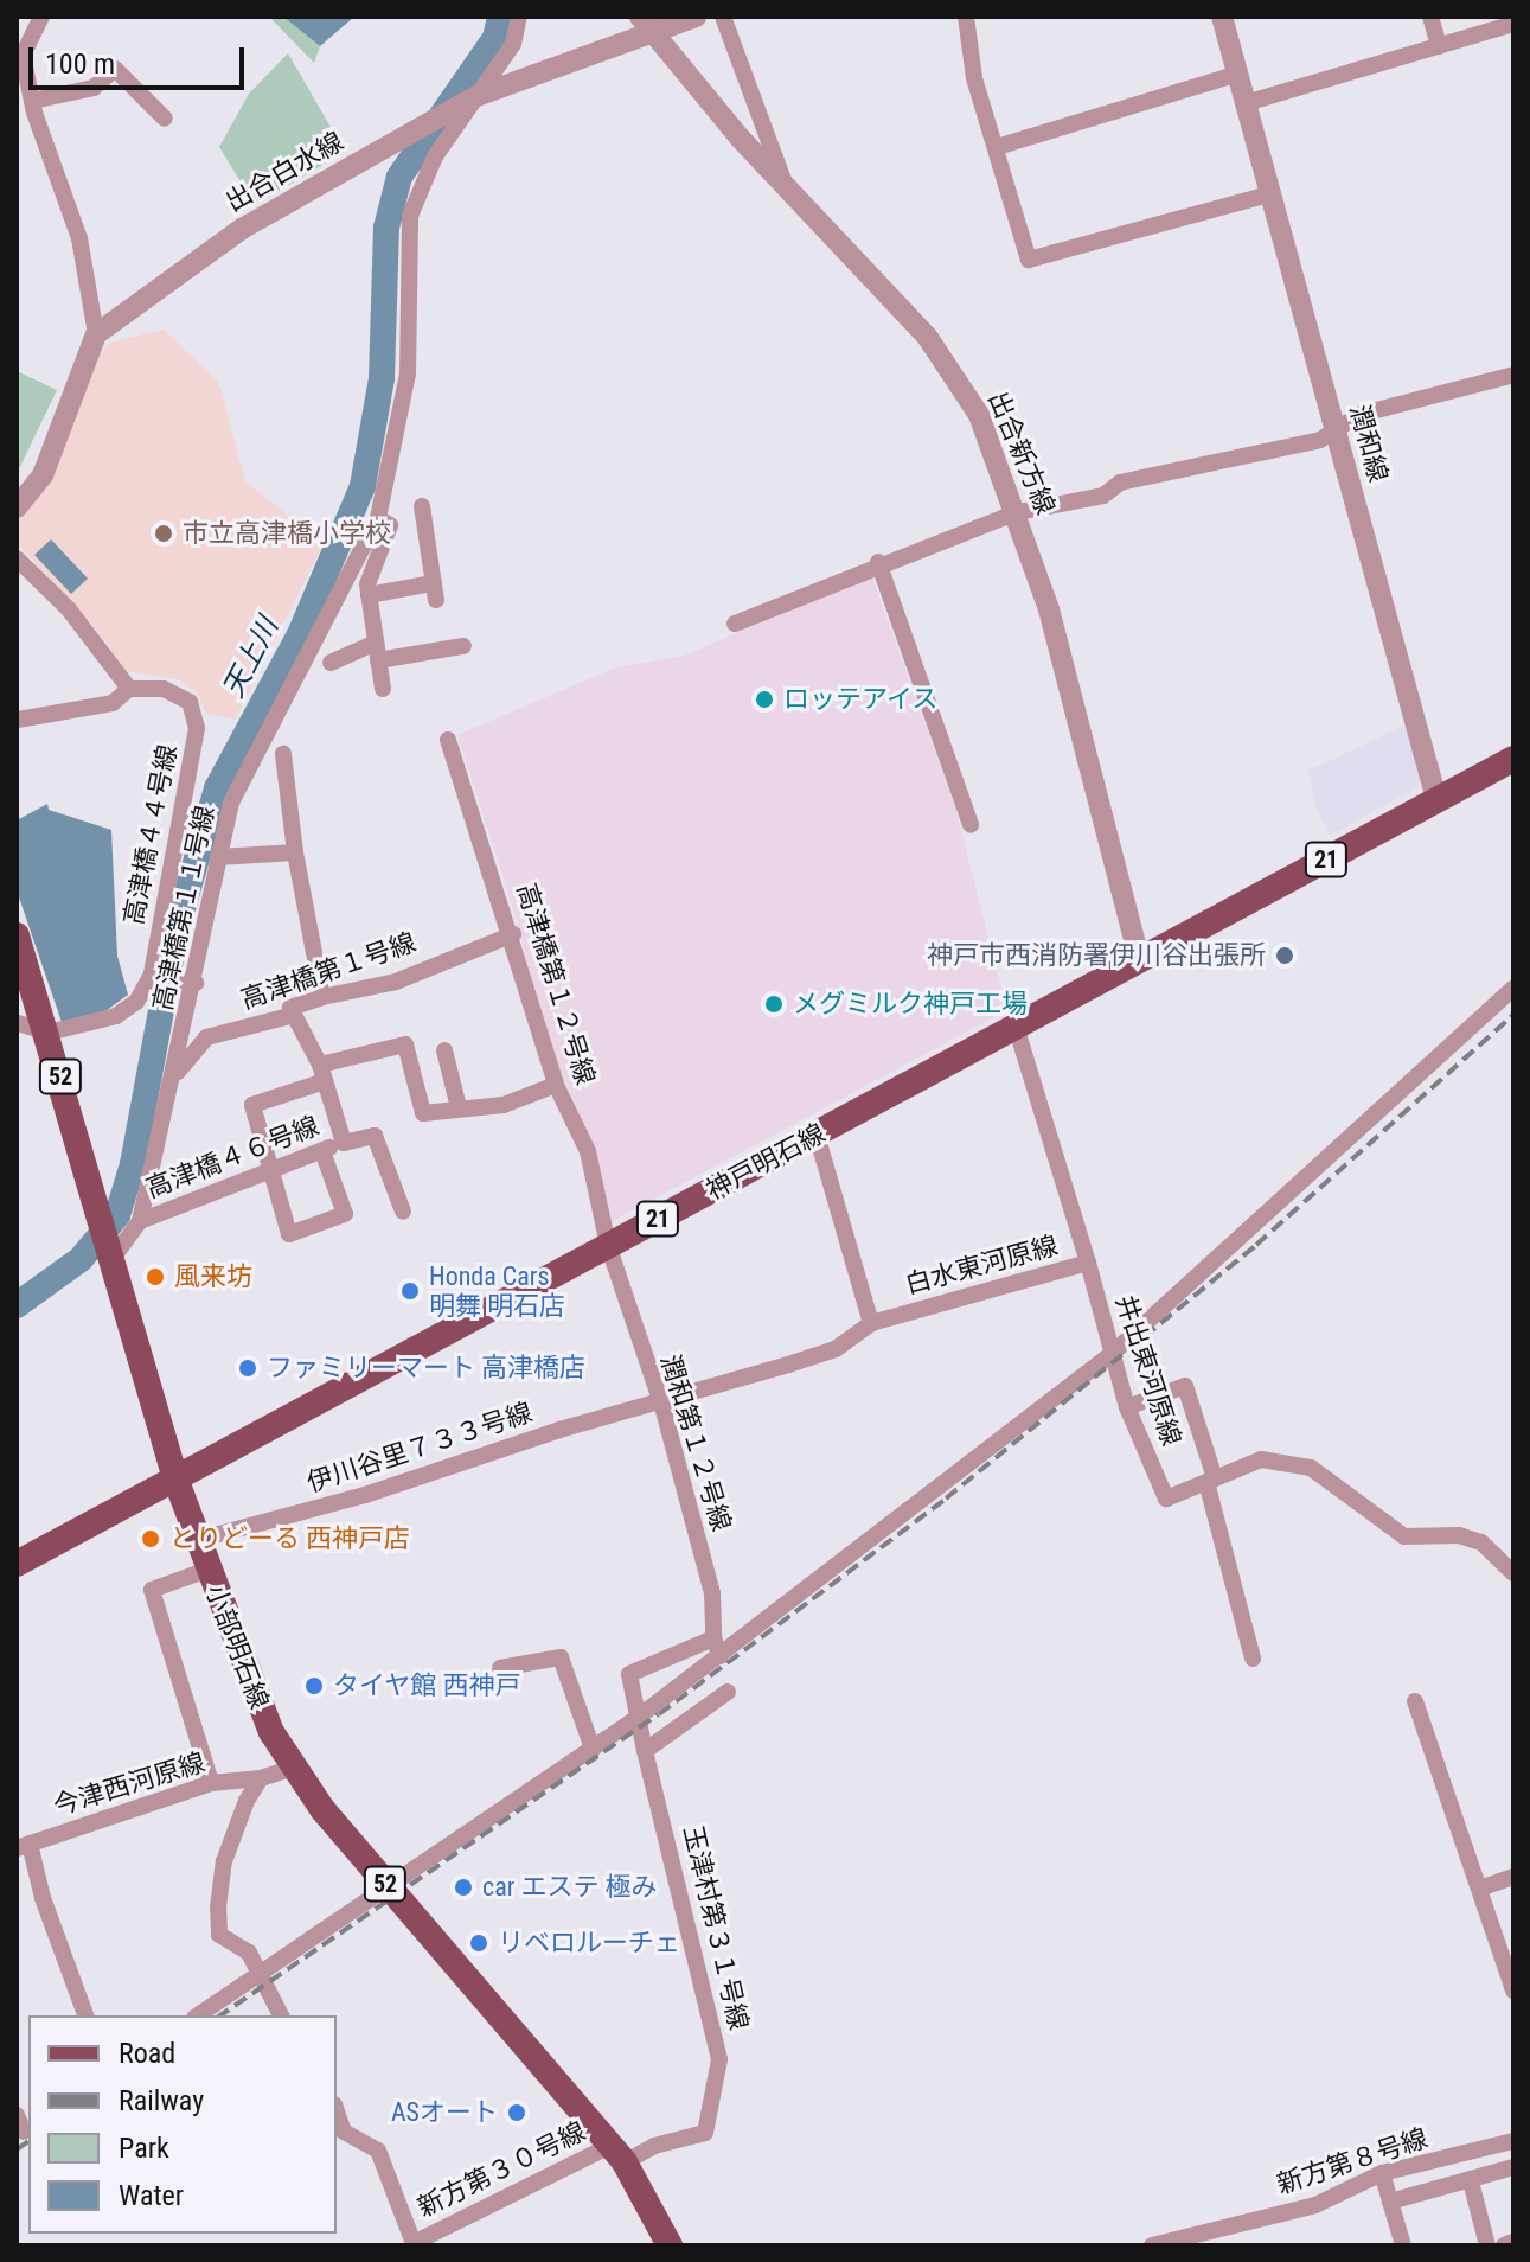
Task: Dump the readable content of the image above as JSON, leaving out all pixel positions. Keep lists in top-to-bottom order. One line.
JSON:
{"streets":{"main road":["21","52","神戸明石線","小部明石線"],"street":["出合白水線","潤和線","出合新方線","高津橋４４号線","高津橋第１１号線","高津橋第１号線","高津橋第１２号線","高津橋４６号線","白水東河原線","井出東河原線","潤和第１２号線","伊川谷里７３３号線","今津西河原線","玉津村第３１号線","新方第８号線","新方第３０号線"]},"crossings":[["出合白水線","出合新方線"],["出合白水線","高津橋第１１号線"],["潤和線","神戸明石線"],["出合新方線","神戸明石線"],["高津橋４４号線","小部明石線"],["高津橋第１１号線","高津橋第１号線"],["高津橋第１１号線","高津橋４６号線"],["高津橋第１１号線","小部明石線"],["高津橋第１号線","高津橋第１２号線"],["高津橋第１２号線","神戸明石線"],["高津橋第１２号線","潤和第１２号線"],["神戸明石線","白水東河原線"],["神戸明石線","潤和第１２号線"],["神戸明石線","小部明石線"],["白水東河原線","井出東河原線"],["白水東河原線","潤和第１２号線"],["白水東河原線","伊川谷里７３３号線"],["潤和第１２号線","伊川谷里７３３号線"],["伊川谷里７３３号線","小部明石線"],["小部明石線","玉津村第３１号線"],["小部明石線","新方第３０号線"],["玉津村第３１号線","新方第３０号線"]],"water":["天上川"],"places":["市立高津橋小学校","ロッテアイス","神戸市西消防署伊川谷出張所","メグミルク神戸工場","風来坊","Honda Cars 明舞 明石店","ファミリーマート 高津橋店","とりどーる 西神戸店","タイヤ館 西神戸","car エステ 極み","リベロルーチェ","ASオート"],"legend":["Road","Railway","Park","Water"],"scale_bar":"100 m"}
